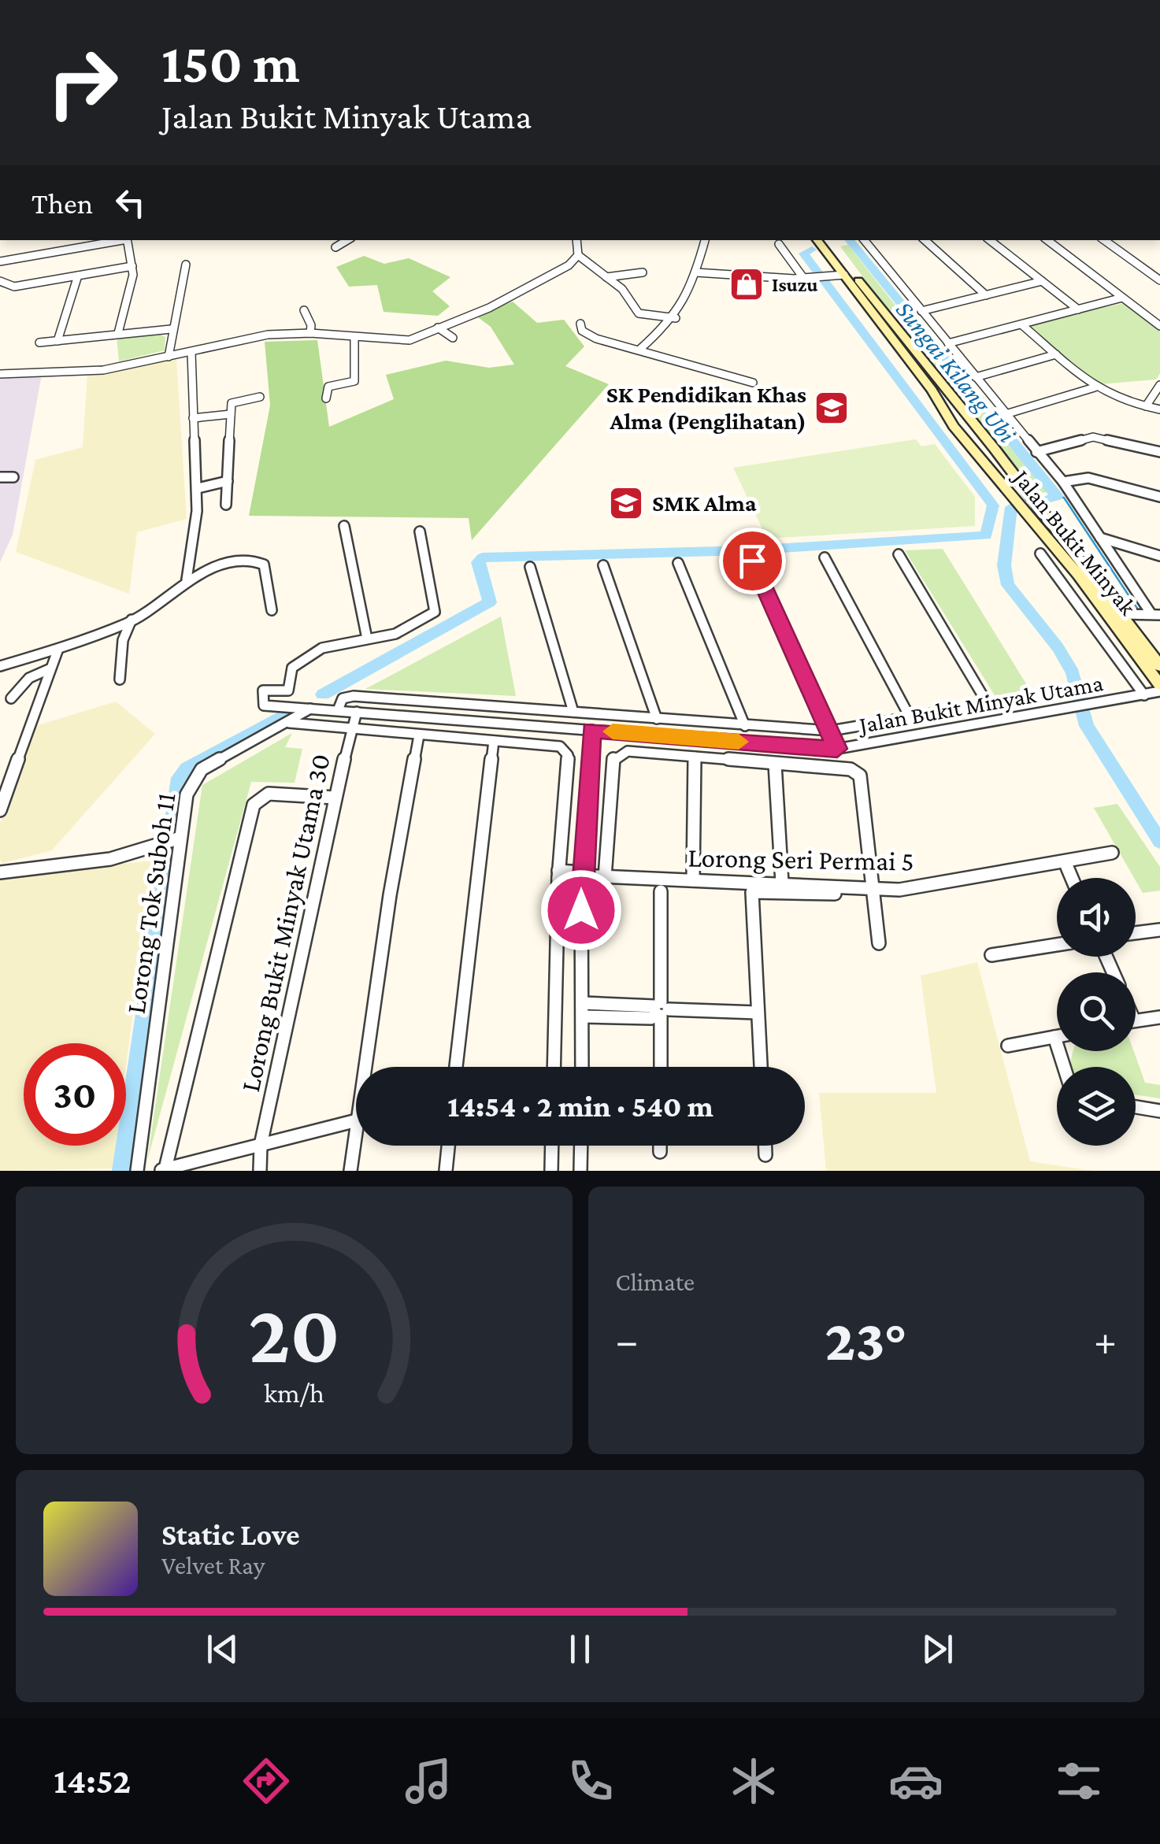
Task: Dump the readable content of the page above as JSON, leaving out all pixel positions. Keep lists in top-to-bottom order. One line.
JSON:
{"streets":{"main road":["Jalan Bukit Minyak"],"street":["Jalan Bukit Minyak Utama","Lorong Seri Permai 5","Lorong Tok Suboh 11","Lorong Bukit Minyak Utama 30"]},"crossings":[["Jalan Bukit Minyak Utama","Lorong Tok Suboh 11"],["Jalan Bukit Minyak Utama","Lorong Bukit Minyak Utama 30"]],"water":["Sungai Kilang Ubi"],"places":{"shop":["Isuzu"],"school or university":["SK Pendidikan Khas Alma (Penglihatan)","SMK Alma"]},"page":{"turn":["150 m","Jalan Bukit Minyak Utama"],"then":"Then","limit":"30","trip":"14:54 · 2 min · 540 m","tile":"Climate","heat":["−","23°","+"],"song":["Static Love","Velvet Ray"],"tabs":"14:52","gauge":["20","km/h"]}}
